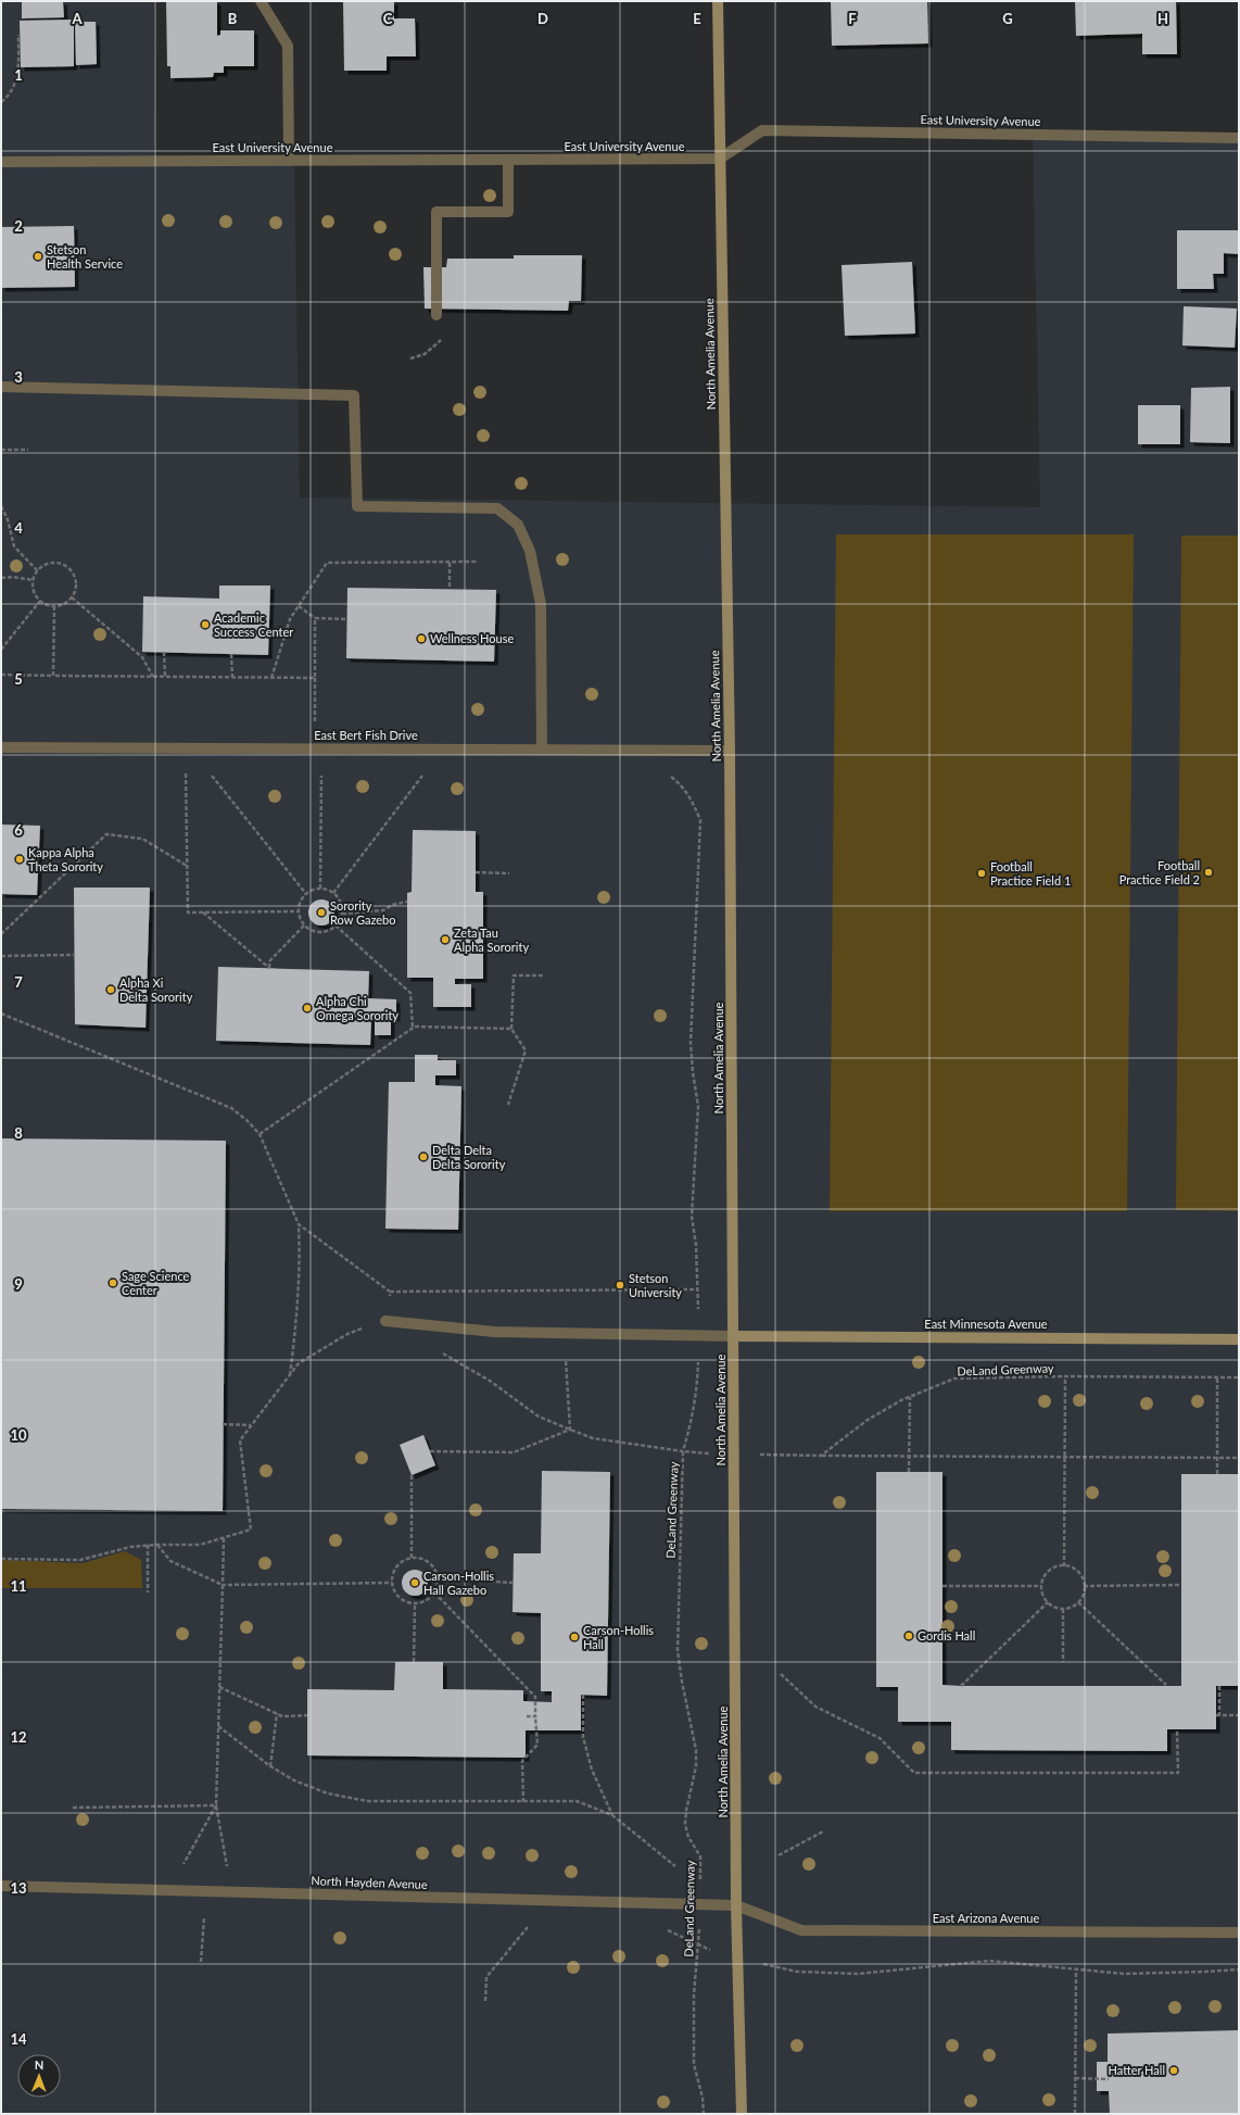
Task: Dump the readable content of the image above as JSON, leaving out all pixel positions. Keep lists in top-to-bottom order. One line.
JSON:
{"streets":{"main road":["North Amelia Avenue","East Minnesota Avenue"],"street":["East University Avenue","East Bert Fish Drive","North Hayden Avenue","East Arizona Avenue"],"path":["DeLand Greenway"]},"crossings":[["East University Avenue","North Amelia Avenue"],["North Amelia Avenue","East Bert Fish Drive"],["North Amelia Avenue","East Minnesota Avenue"],["North Amelia Avenue","DeLand Greenway"],["North Amelia Avenue","North Hayden Avenue"],["North Amelia Avenue","East Arizona Avenue"],["DeLand Greenway","North Hayden Avenue"],["North Hayden Avenue","East Arizona Avenue"]],"places":["Stetson Health Service","Academic Success Center","Wellness House","Kappa Alpha Theta Sorority","Football Practice Field 2","Football Practice Field 1","Sorority Row Gazebo","Zeta Tau Alpha Sorority","Alpha Xi Delta Sorority","Alpha Chi Omega Sorority","Delta Delta Delta Sorority","Sage Science Center","Stetson University","Carson-Hollis Hall Gazebo","Gordis Hall","Carson-Hollis Hall","Hatter Hall"],"north":"top","grid":{"columns":["A","B","C","D","E","F","G","H"],"rows":["1","2","3","4","5","6","7","8","9","10","11","12","13","14"]}}
